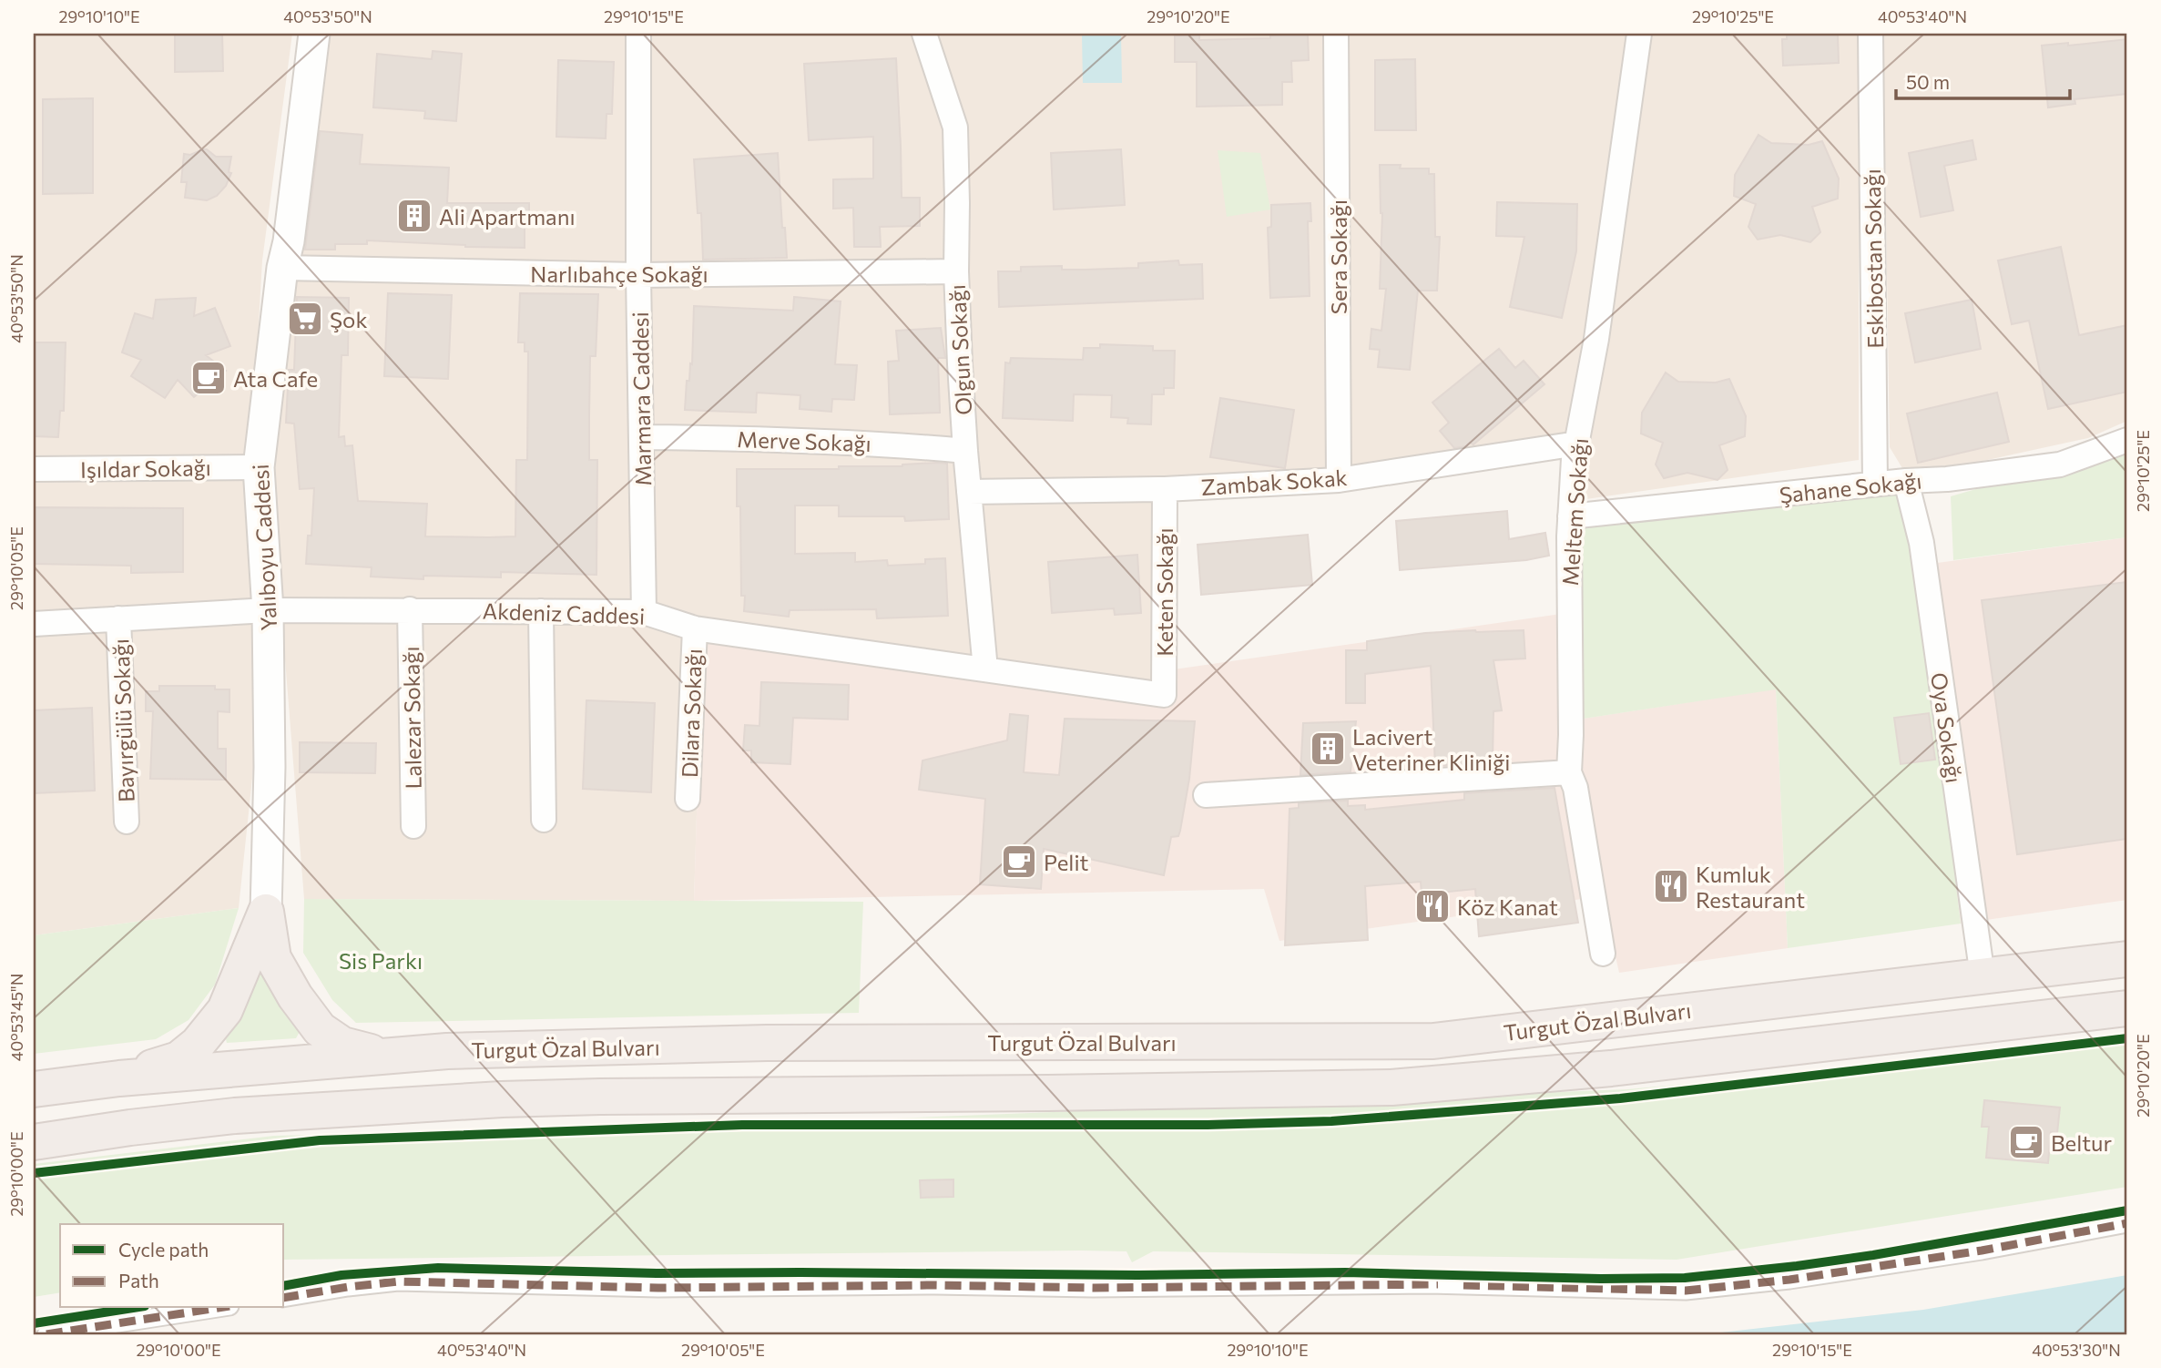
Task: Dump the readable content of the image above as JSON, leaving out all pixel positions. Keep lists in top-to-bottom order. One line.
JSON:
{"streets":{"highway":["Turgut Özal Bulvarı"],"street":["Sera Sokağı","Eskibostan Sokağı","Narlıbahçe Sokağı","Olgun Sokağı","Marmara Caddesi","Merve Sokağı","Işıldar Sokağı","Zambak Sokak","Şahane Sokağı","Meltem Sokağı","Yalıboyu Caddesi","Keten Sokağı","Akdeniz Caddesi","Dilara Sokağı","Lalezar Sokağı","Bayırgülü Sokağı","Oya Sokağı"]},"crossings":[["Sera Sokağı","Zambak Sokak"],["Eskibostan Sokağı","Şahane Sokağı"],["Narlıbahçe Sokağı","Olgun Sokağı"],["Narlıbahçe Sokağı","Marmara Caddesi"],["Narlıbahçe Sokağı","Yalıboyu Caddesi"],["Olgun Sokağı","Merve Sokağı"],["Olgun Sokağı","Zambak Sokak"],["Olgun Sokağı","Akdeniz Caddesi"],["Marmara Caddesi","Merve Sokağı"],["Marmara Caddesi","Akdeniz Caddesi"],["Işıldar Sokağı","Yalıboyu Caddesi"],["Zambak Sokak","Meltem Sokağı"],["Zambak Sokak","Keten Sokağı"],["Şahane Sokağı","Meltem Sokağı"],["Şahane Sokağı","Oya Sokağı"],["Yalıboyu Caddesi","Akdeniz Caddesi"],["Keten Sokağı","Akdeniz Caddesi"],["Akdeniz Caddesi","Dilara Sokağı"],["Akdeniz Caddesi","Lalezar Sokağı"],["Akdeniz Caddesi","Bayırgülü Sokağı"],["Oya Sokağı","Turgut Özal Bulvarı"]],"parks":["Sis Parkı"],"places":{"building":["Ali Apartmanı","Lacivert Veteriner Kliniği"],"supermarket":["Şok"],"cafe":["Ata Cafe","Pelit","Beltur"],"restaurant":["Kumluk Restaurant","Köz Kanat"]},"legend":["Cycle path","Path"],"scale_bar":"50 m","coordinates":["29°10'10\"E","40°53'50\"N","29°10'15\"E","29°10'20\"E","29°10'25\"E","40°53'40\"N","29°10'05\"E","40°53'45\"N","29°10'00\"E","40°53'30\"N"]}
